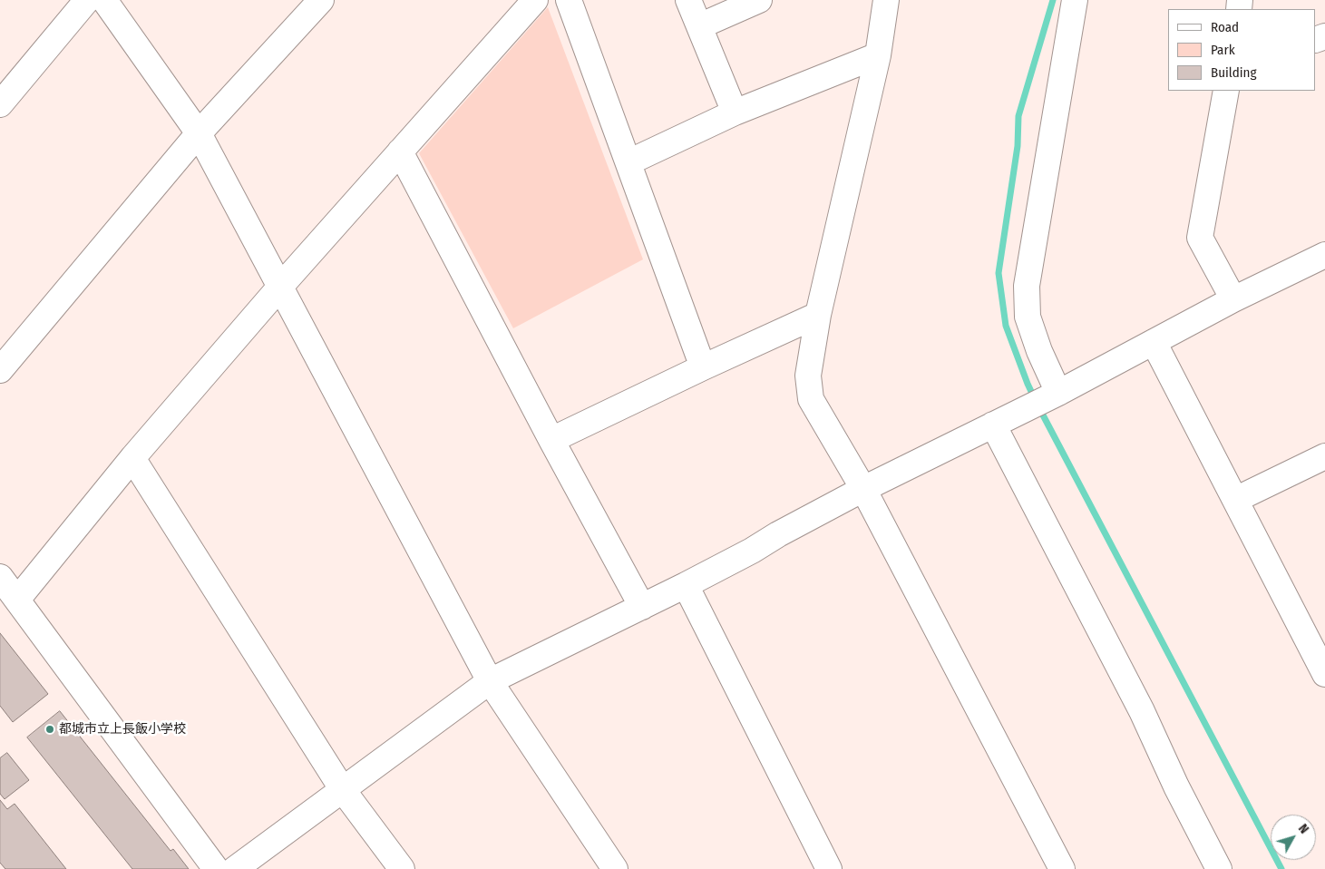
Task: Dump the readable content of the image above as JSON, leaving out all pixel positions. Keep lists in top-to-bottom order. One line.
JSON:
{"places":["都城市立上長飯小学校"],"legend":["Road","Park","Building"],"north":"top right"}
